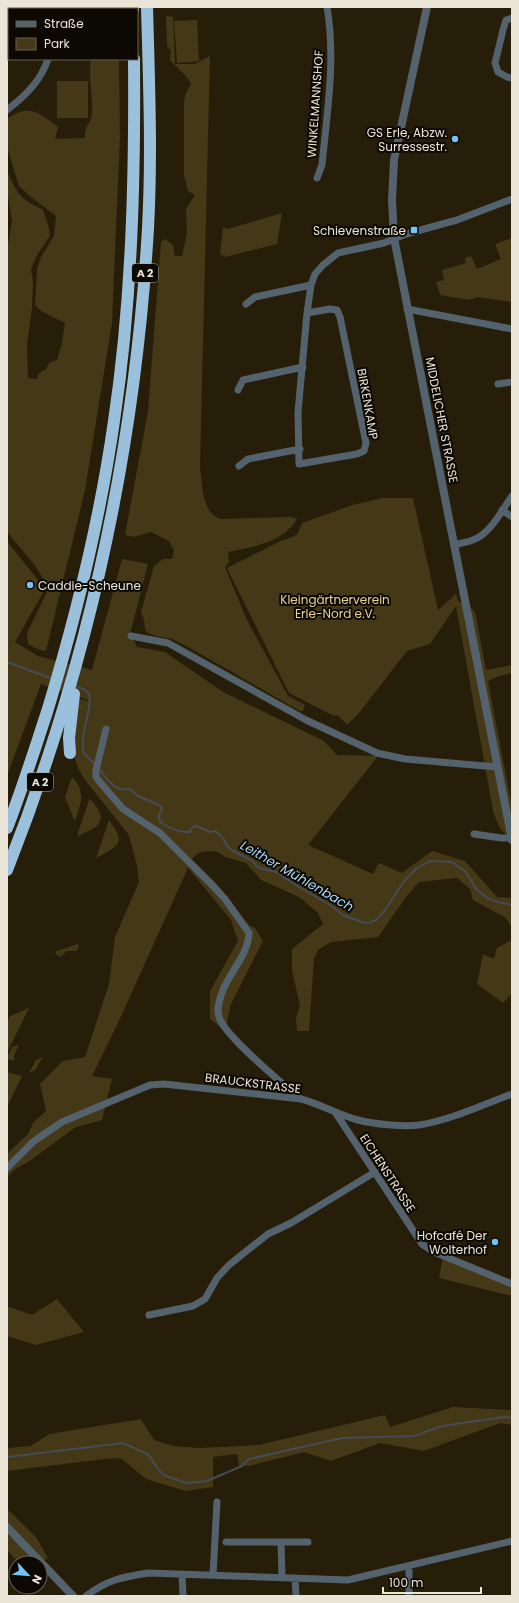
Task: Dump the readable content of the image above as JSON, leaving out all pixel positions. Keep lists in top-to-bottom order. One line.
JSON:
{"streets":{"highway":["A 2"],"street":["WINKELMANNSHOF","BIRKENKAMP","MIDDELICHER STRASSE","BRAUCKSTRASSE","EICHENSTRASSE"]},"crossings":[["BIRKENKAMP","MIDDELICHER STRASSE"],["BRAUCKSTRASSE","EICHENSTRASSE"]],"water":["Leither Mühlenbach"],"parks":["Kleingärtnerverein Erle-Nord e.V."],"places":{"other":["GS Erle, Abzw. Surressestr.","Caddie-Scheune","Hofcafé Der Wolterhof"],"transit":["Schievenstraße"]},"legend":["Straße","Park"],"scale_bar":"100 m","north":"bottom right"}
